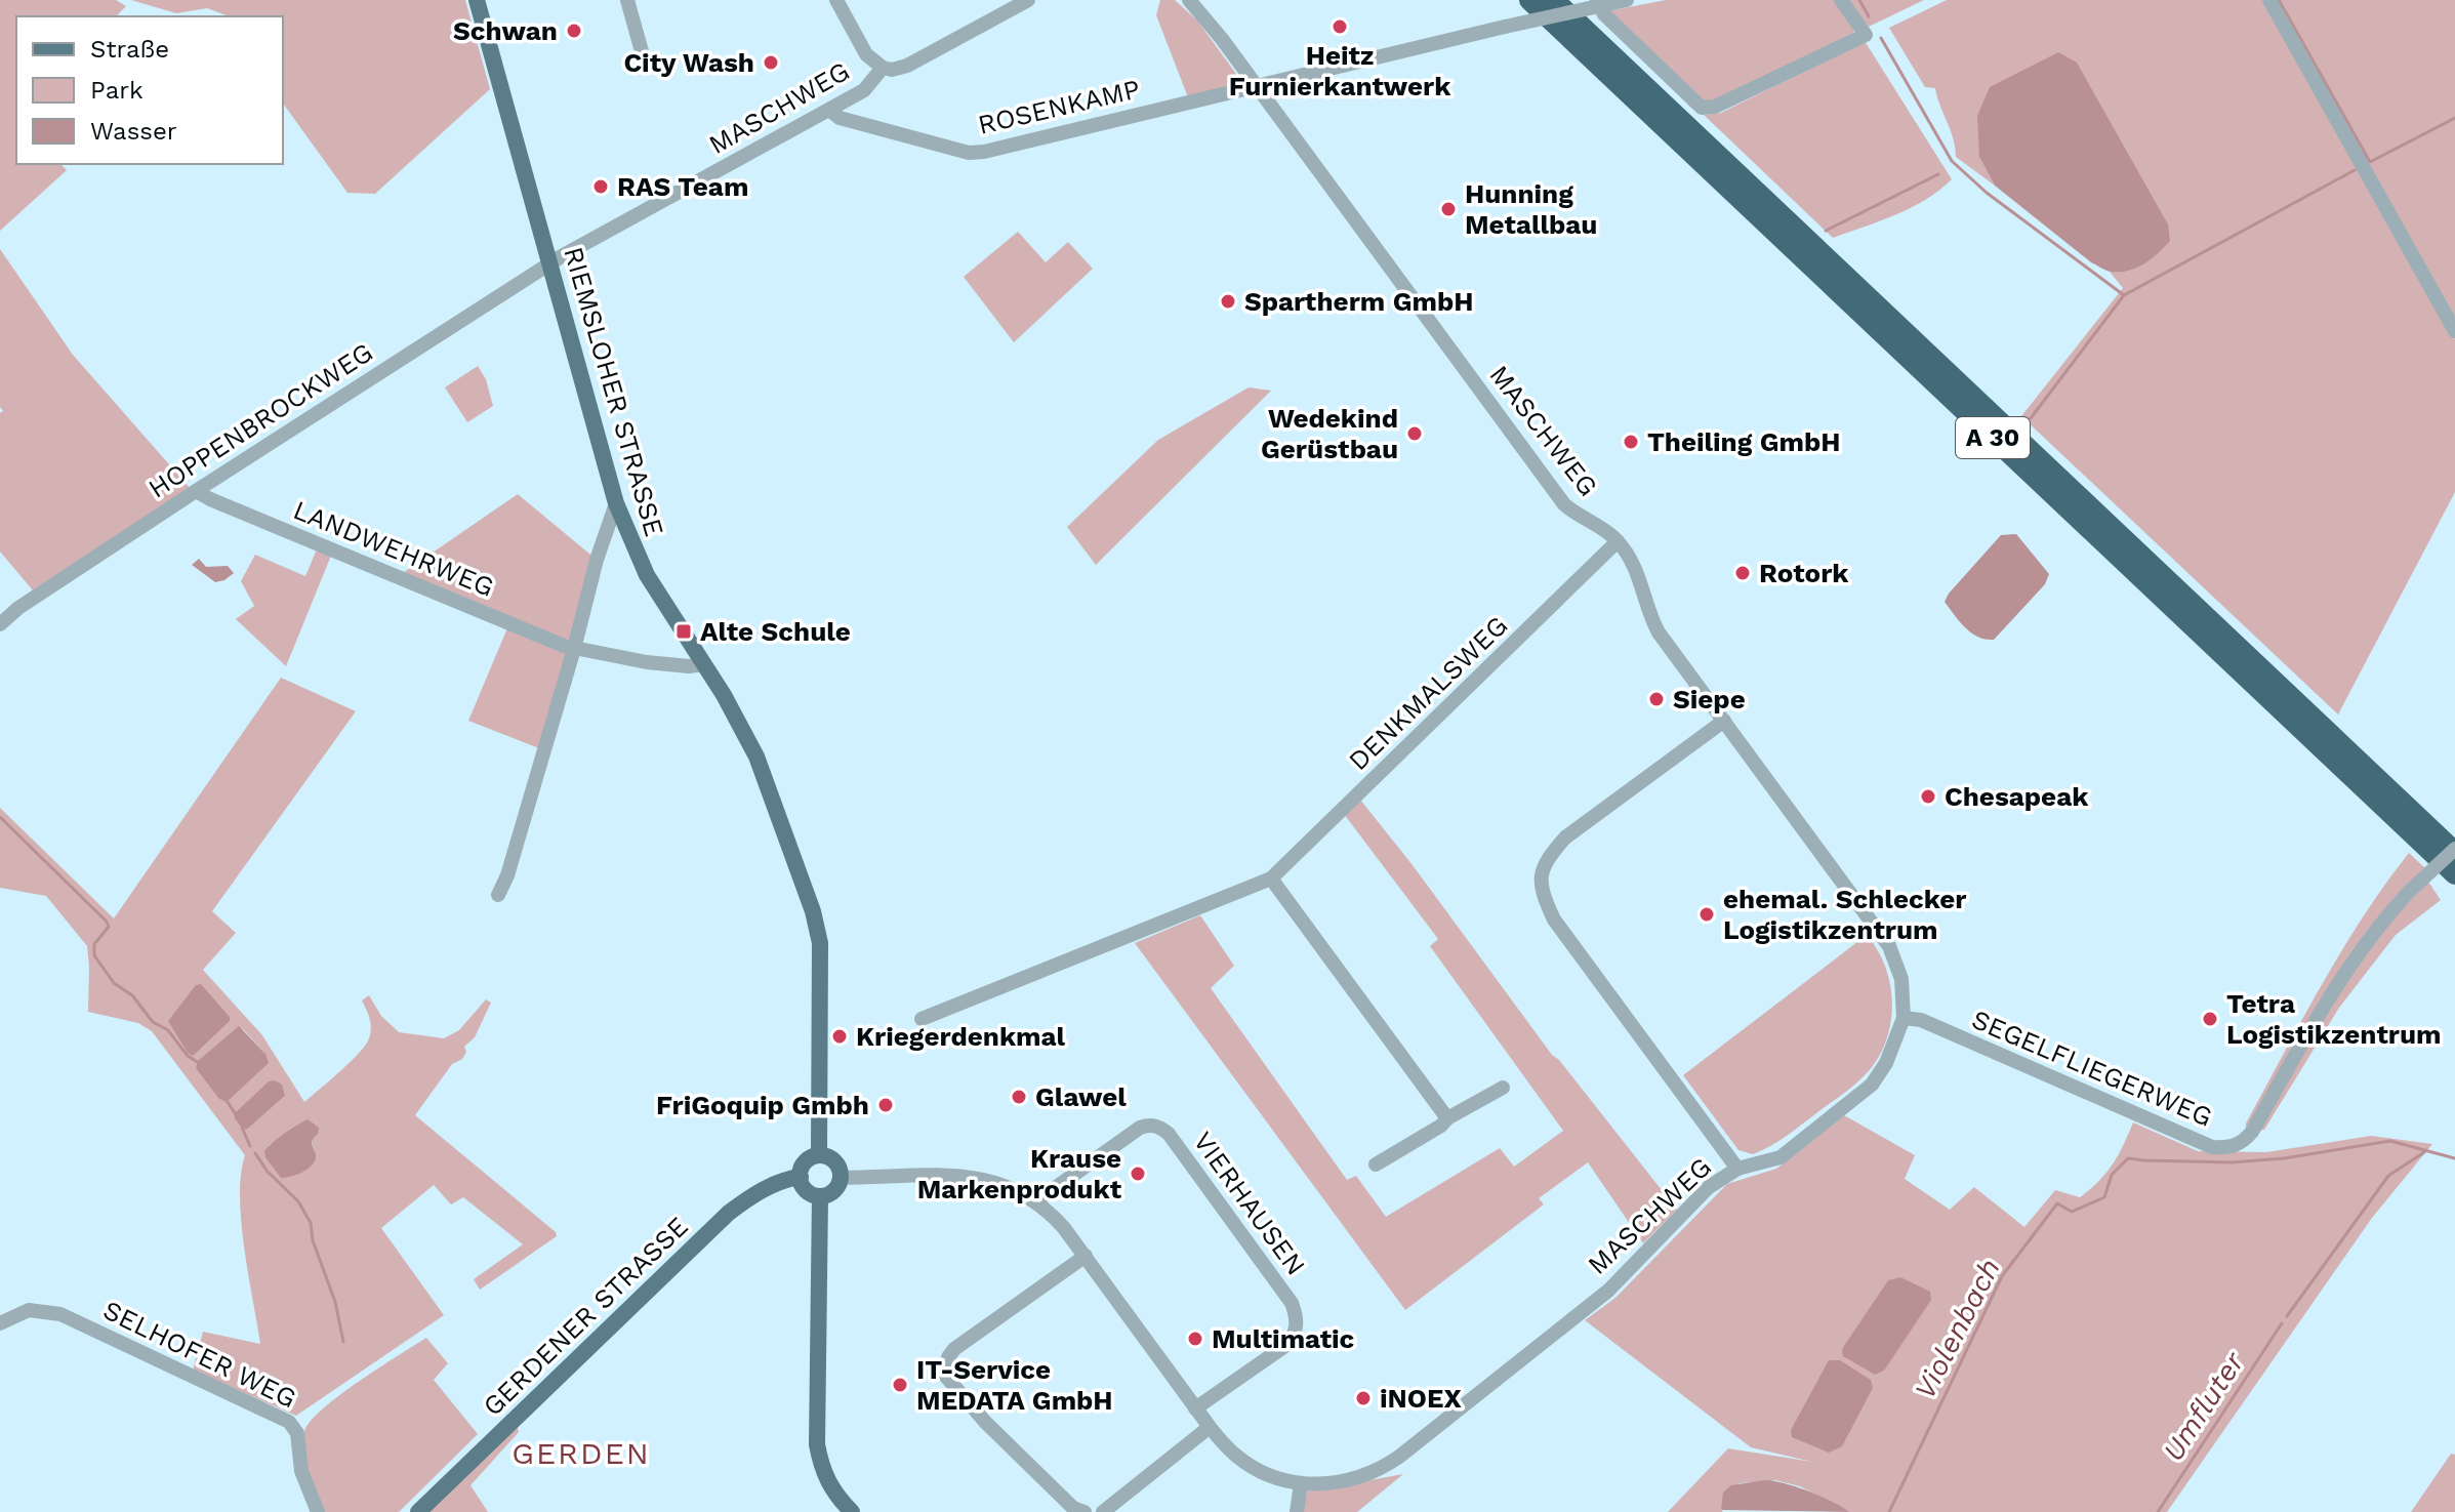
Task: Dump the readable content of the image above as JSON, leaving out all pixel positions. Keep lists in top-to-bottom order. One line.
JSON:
{"streets":{"highway":["A 30"],"main road":["RIEMSLOHER STRASSE","GERDENER STRASSE"],"street":["ROSENKAMP","MASCHWEG","HOPPENBROCKWEG","LANDWEHRWEG","DENKMALSWEG","SEGELFLIEGERWEG","VIERHAUSEN","SELHOFER WEG"]},"crossings":[["ROSENKAMP","MASCHWEG"],["MASCHWEG","RIEMSLOHER STRASSE"],["MASCHWEG","HOPPENBROCKWEG"],["MASCHWEG","DENKMALSWEG"],["MASCHWEG","SEGELFLIEGERWEG"],["MASCHWEG","VIERHAUSEN"],["MASCHWEG","GERDENER STRASSE"],["RIEMSLOHER STRASSE","HOPPENBROCKWEG"],["RIEMSLOHER STRASSE","LANDWEHRWEG"],["RIEMSLOHER STRASSE","GERDENER STRASSE"],["HOPPENBROCKWEG","LANDWEHRWEG"],["A 30","SEGELFLIEGERWEG"]],"districts":["GERDEN"],"water":["Violenbach","Umfluter"],"places":{"other":["Heitz Furnierkantwerk","Schwan","City Wash","RAS Team","Hunning Metallbau","Spartherm GmbH","Wedekind Gerüstbau","Theiling GmbH","Rotork","Siepe","Chesapeak","ehemal. Schlecker Logistikzentrum","Tetra Logistikzentrum","Kriegerdenkmal","Glawel","FriGoquip Gmbh","Krause Markenprodukt","Multimatic","IT-Service MEDATA GmbH","iNOEX"],"transit":["Alte Schule"]},"legend":["Straße","Park","Wasser"]}
